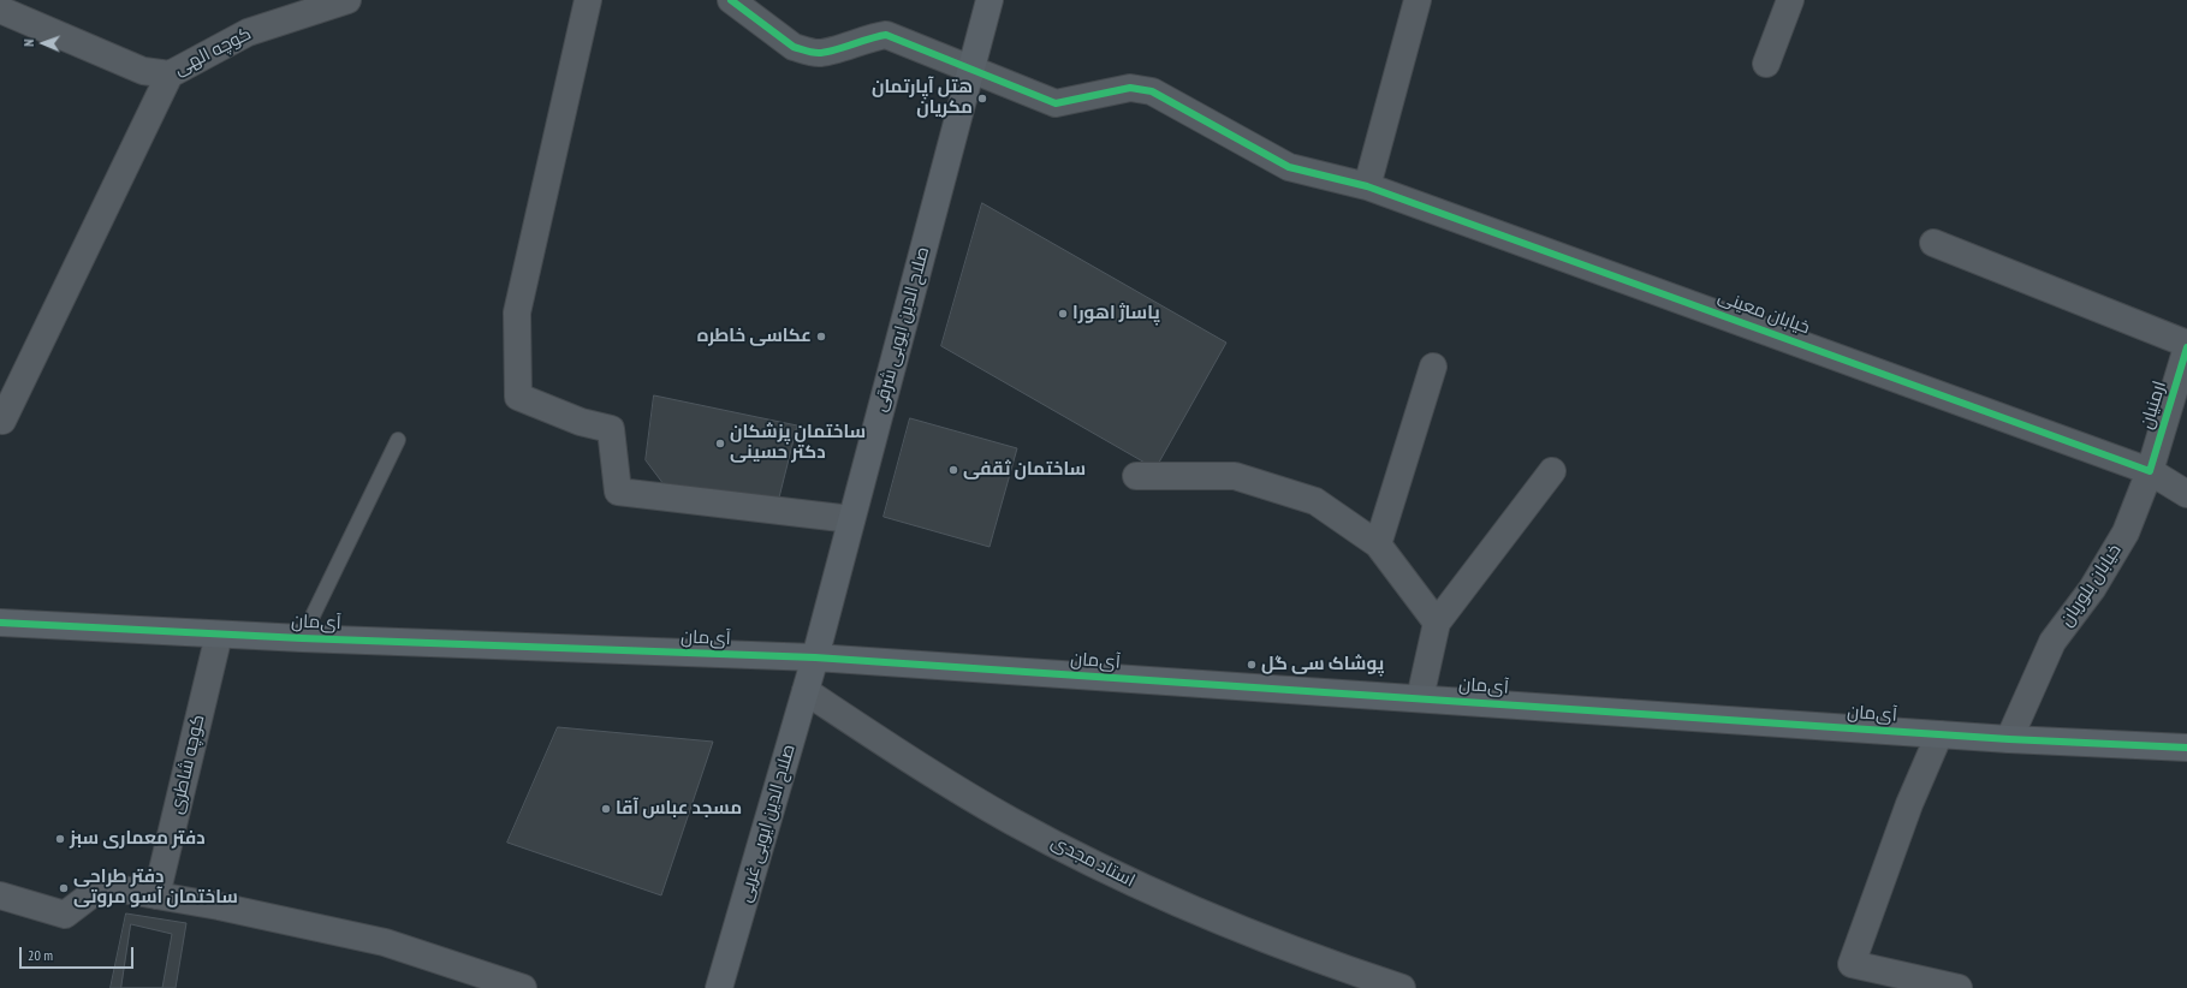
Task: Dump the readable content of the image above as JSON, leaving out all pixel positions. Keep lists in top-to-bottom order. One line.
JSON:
{"streets":{"street":["کوچه الهی","خیابان معینی","صلاح الدین ایوبی شرقی","ارمنیان","خیابان بلوریان","آی‌مان","کوچه شاطری","صلاح الدین ایوبی غریی","استاد مجدی"]},"crossings":[["خیابان معینی","صلاح الدین ایوبی شرقی"],["خیابان معینی","ارمنیان"],["خیابان معینی","خیابان بلوریان"],["صلاح الدین ایوبی شرقی","آی‌مان"],["صلاح الدین ایوبی شرقی","صلاح الدین ایوبی غریی"],["ارمنیان","خیابان بلوریان"],["خیابان بلوریان","آی‌مان"],["آی‌مان","کوچه شاطری"],["آی‌مان","صلاح الدین ایوبی غریی"],["صلاح الدین ایوبی غریی","استاد مجدی"]],"places":["هتل آپارتمان مکریان","پاساژ اهورا","عکاسی خاطره","ساختمان پزشکان دکتر حسینی","ساختمان ثقفی","پوشاک سی گل","مسجد عباس آقا","دفتر معماری سبز","دفتر طراحی ساختمان آسو مروتی"],"scale_bar":"20 m","north":"left"}
